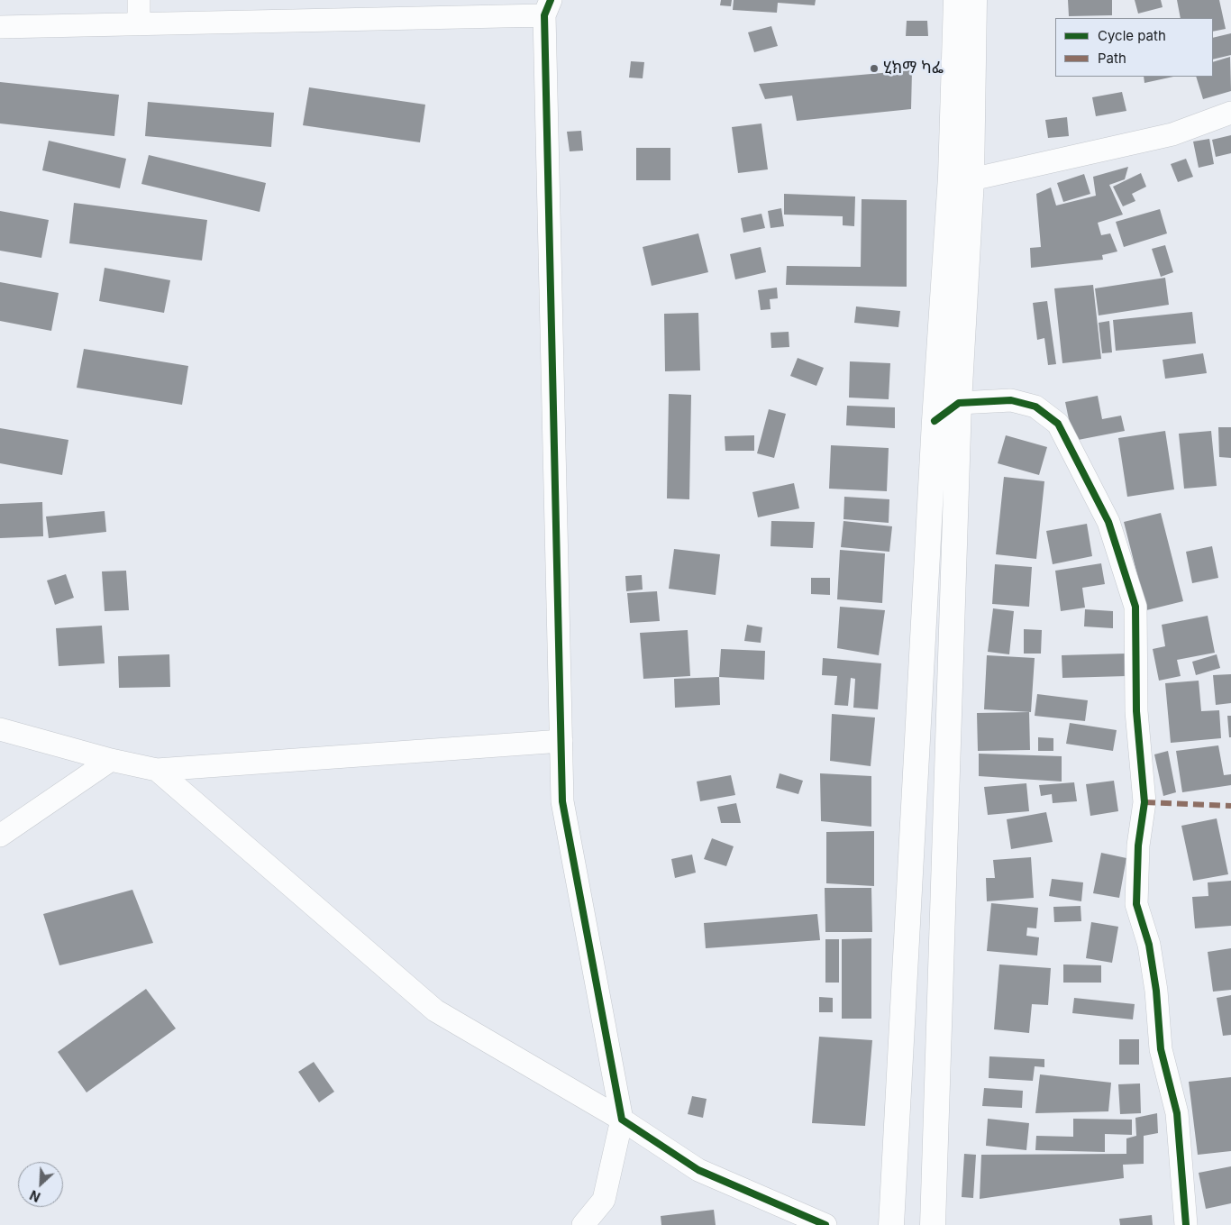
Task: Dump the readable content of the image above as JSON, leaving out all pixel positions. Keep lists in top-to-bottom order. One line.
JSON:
{"places":["ሂክማ ካፌ"],"legend":["Cycle path","Path"],"north":"bottom left"}
